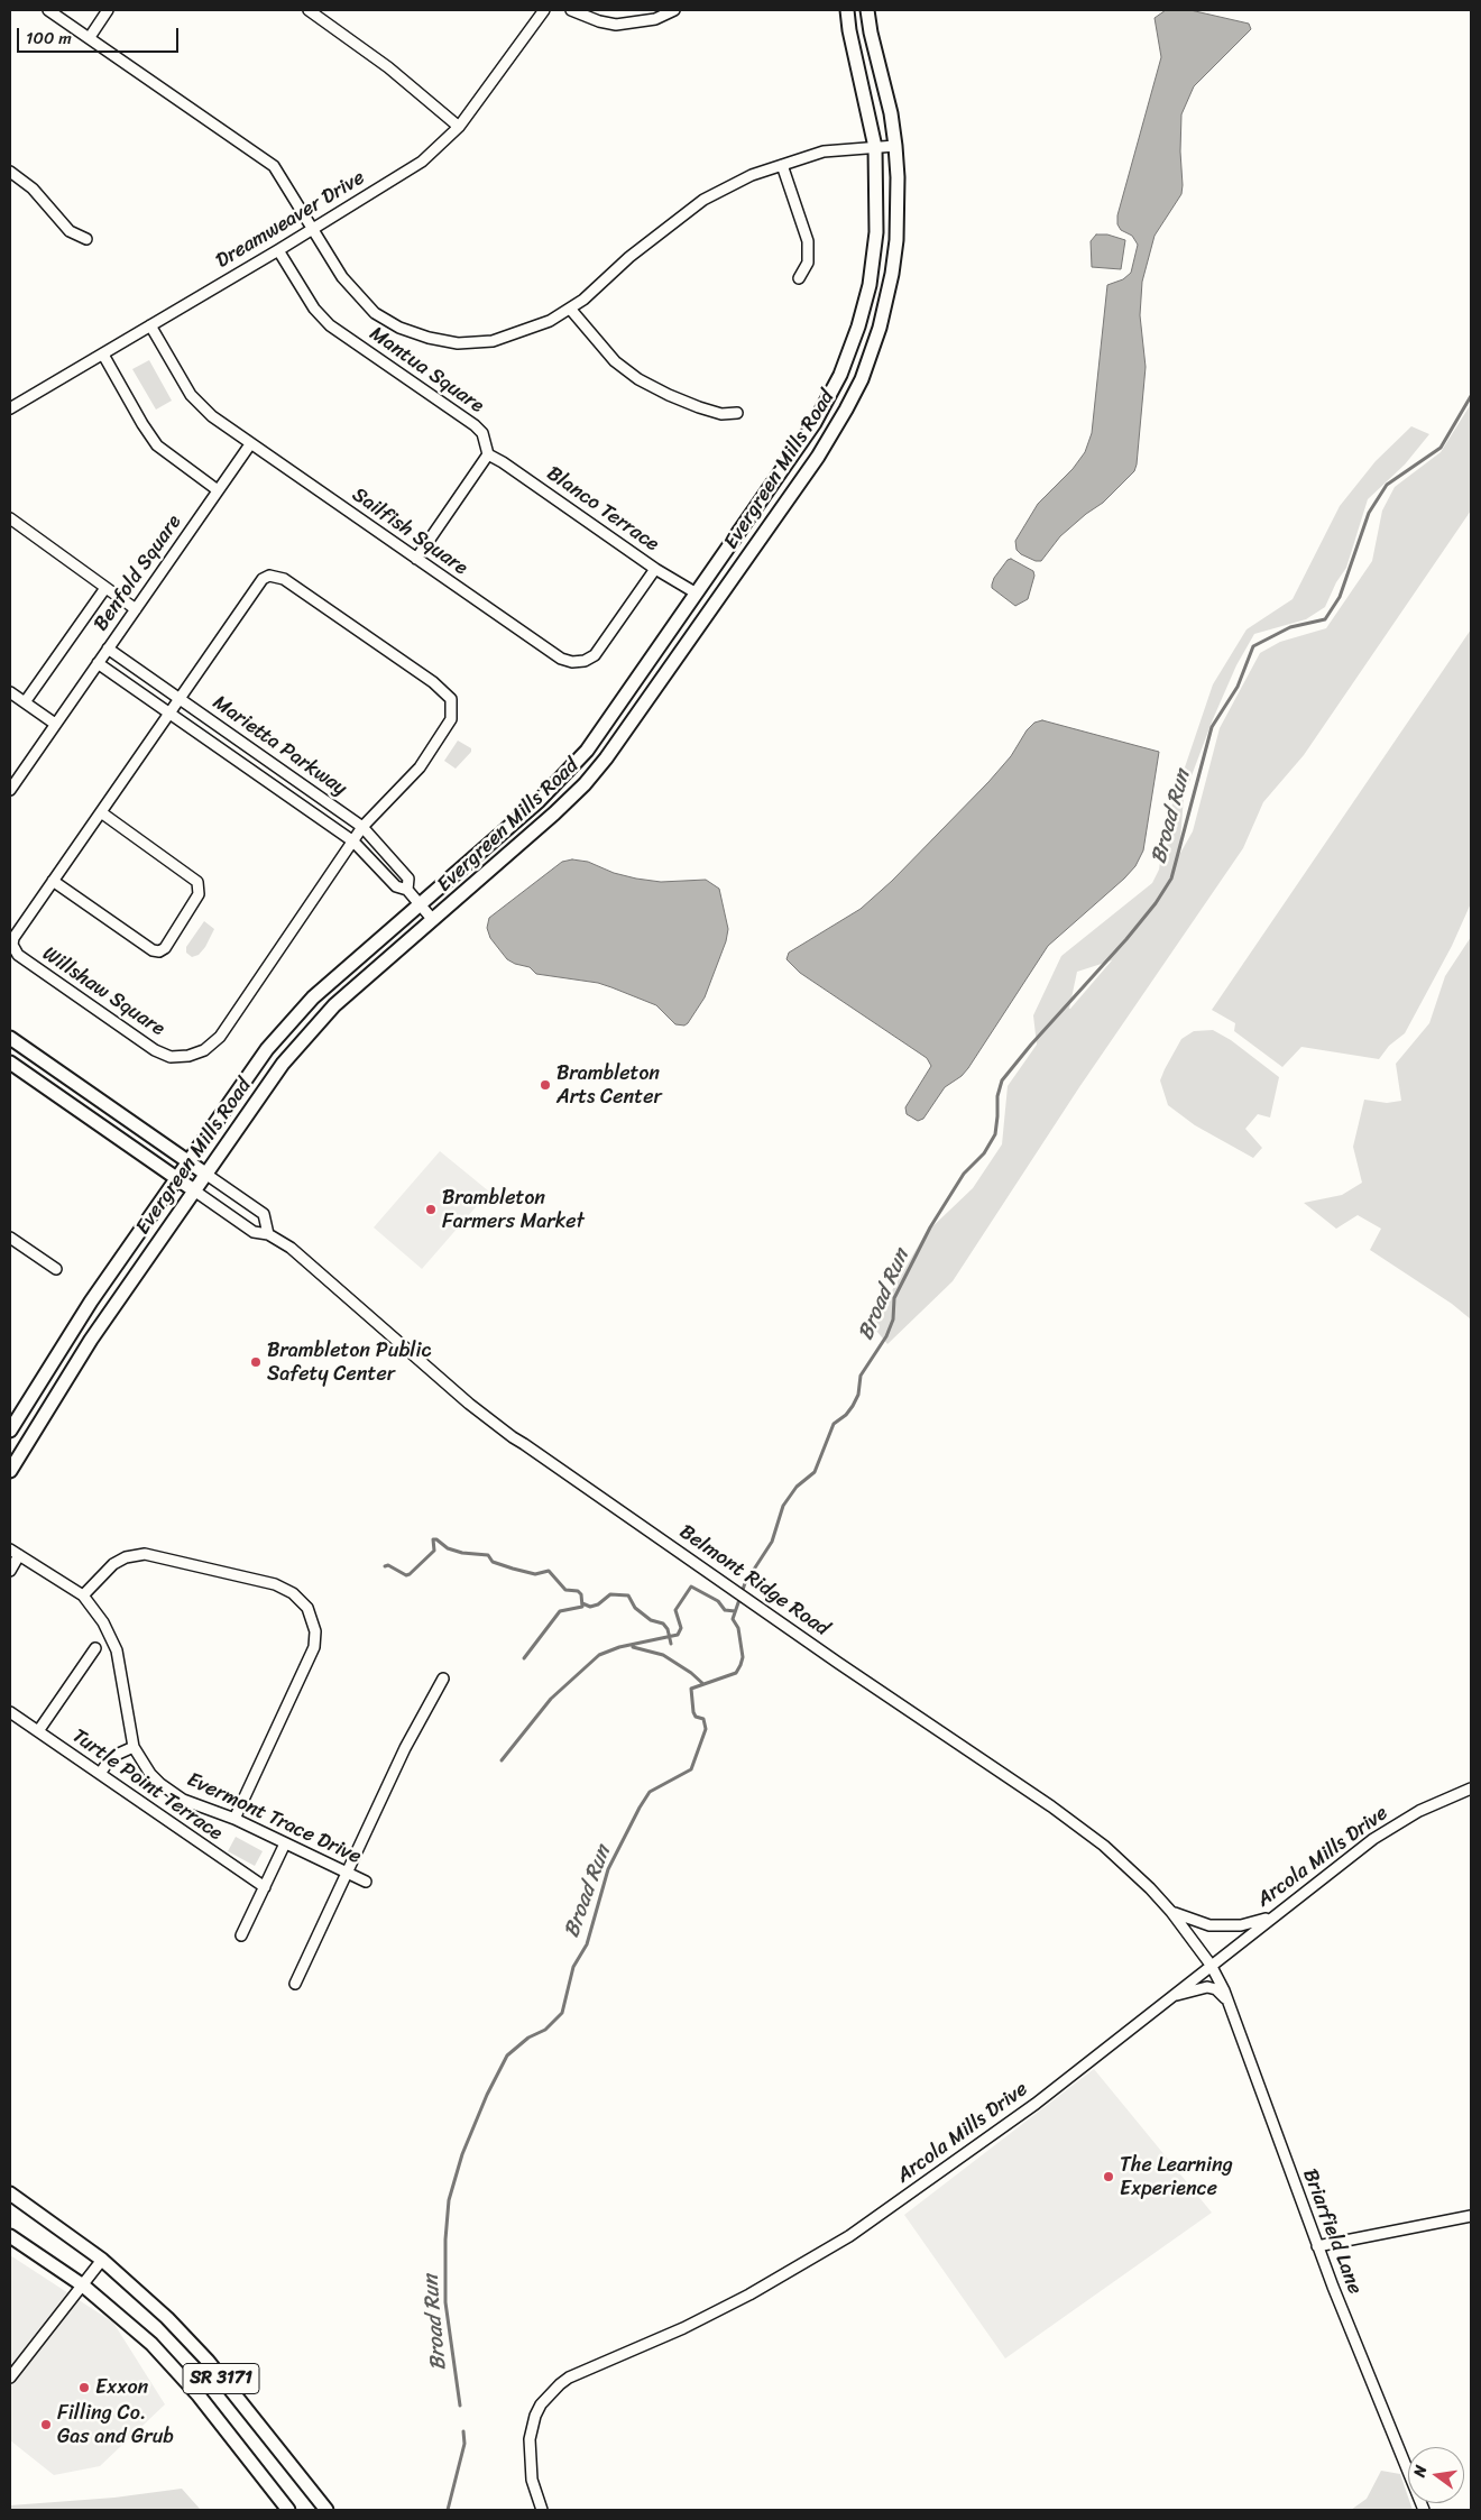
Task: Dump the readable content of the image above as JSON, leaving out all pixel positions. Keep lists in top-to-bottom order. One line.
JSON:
{"streets":{"main road":["Evergreen Mills Road","Belmont Ridge Road","SR 3171"],"street":["Dreamweaver Drive","Mantua Square","Blanco Terrace","Sailfish Square","Benfold Square","Marietta Parkway","Willshaw Square","Turtle Point Terrace","Evermont Trace Drive","Arcola Mills Drive","Briarfield Lane"]},"crossings":[["Dreamweaver Drive","Mantua Square"],["Dreamweaver Drive","Sailfish Square"],["Mantua Square","Blanco Terrace"],["Evergreen Mills Road","Blanco Terrace"],["Evergreen Mills Road","Marietta Parkway"],["Evergreen Mills Road","Belmont Ridge Road"],["Blanco Terrace","Sailfish Square"],["Sailfish Square","Benfold Square"],["Benfold Square","Marietta Parkway"],["Marietta Parkway","Willshaw Square"],["Belmont Ridge Road","Arcola Mills Drive"],["Belmont Ridge Road","Briarfield Lane"],["Arcola Mills Drive","Briarfield Lane"]],"water":["Broad Run"],"places":["Brambleton Arts Center","Brambleton Farmers Market","Brambleton Public Safety Center","The Learning Experience","Exxon","Filling Co. Gas and Grub"],"scale_bar":"100 m","north":"left"}
